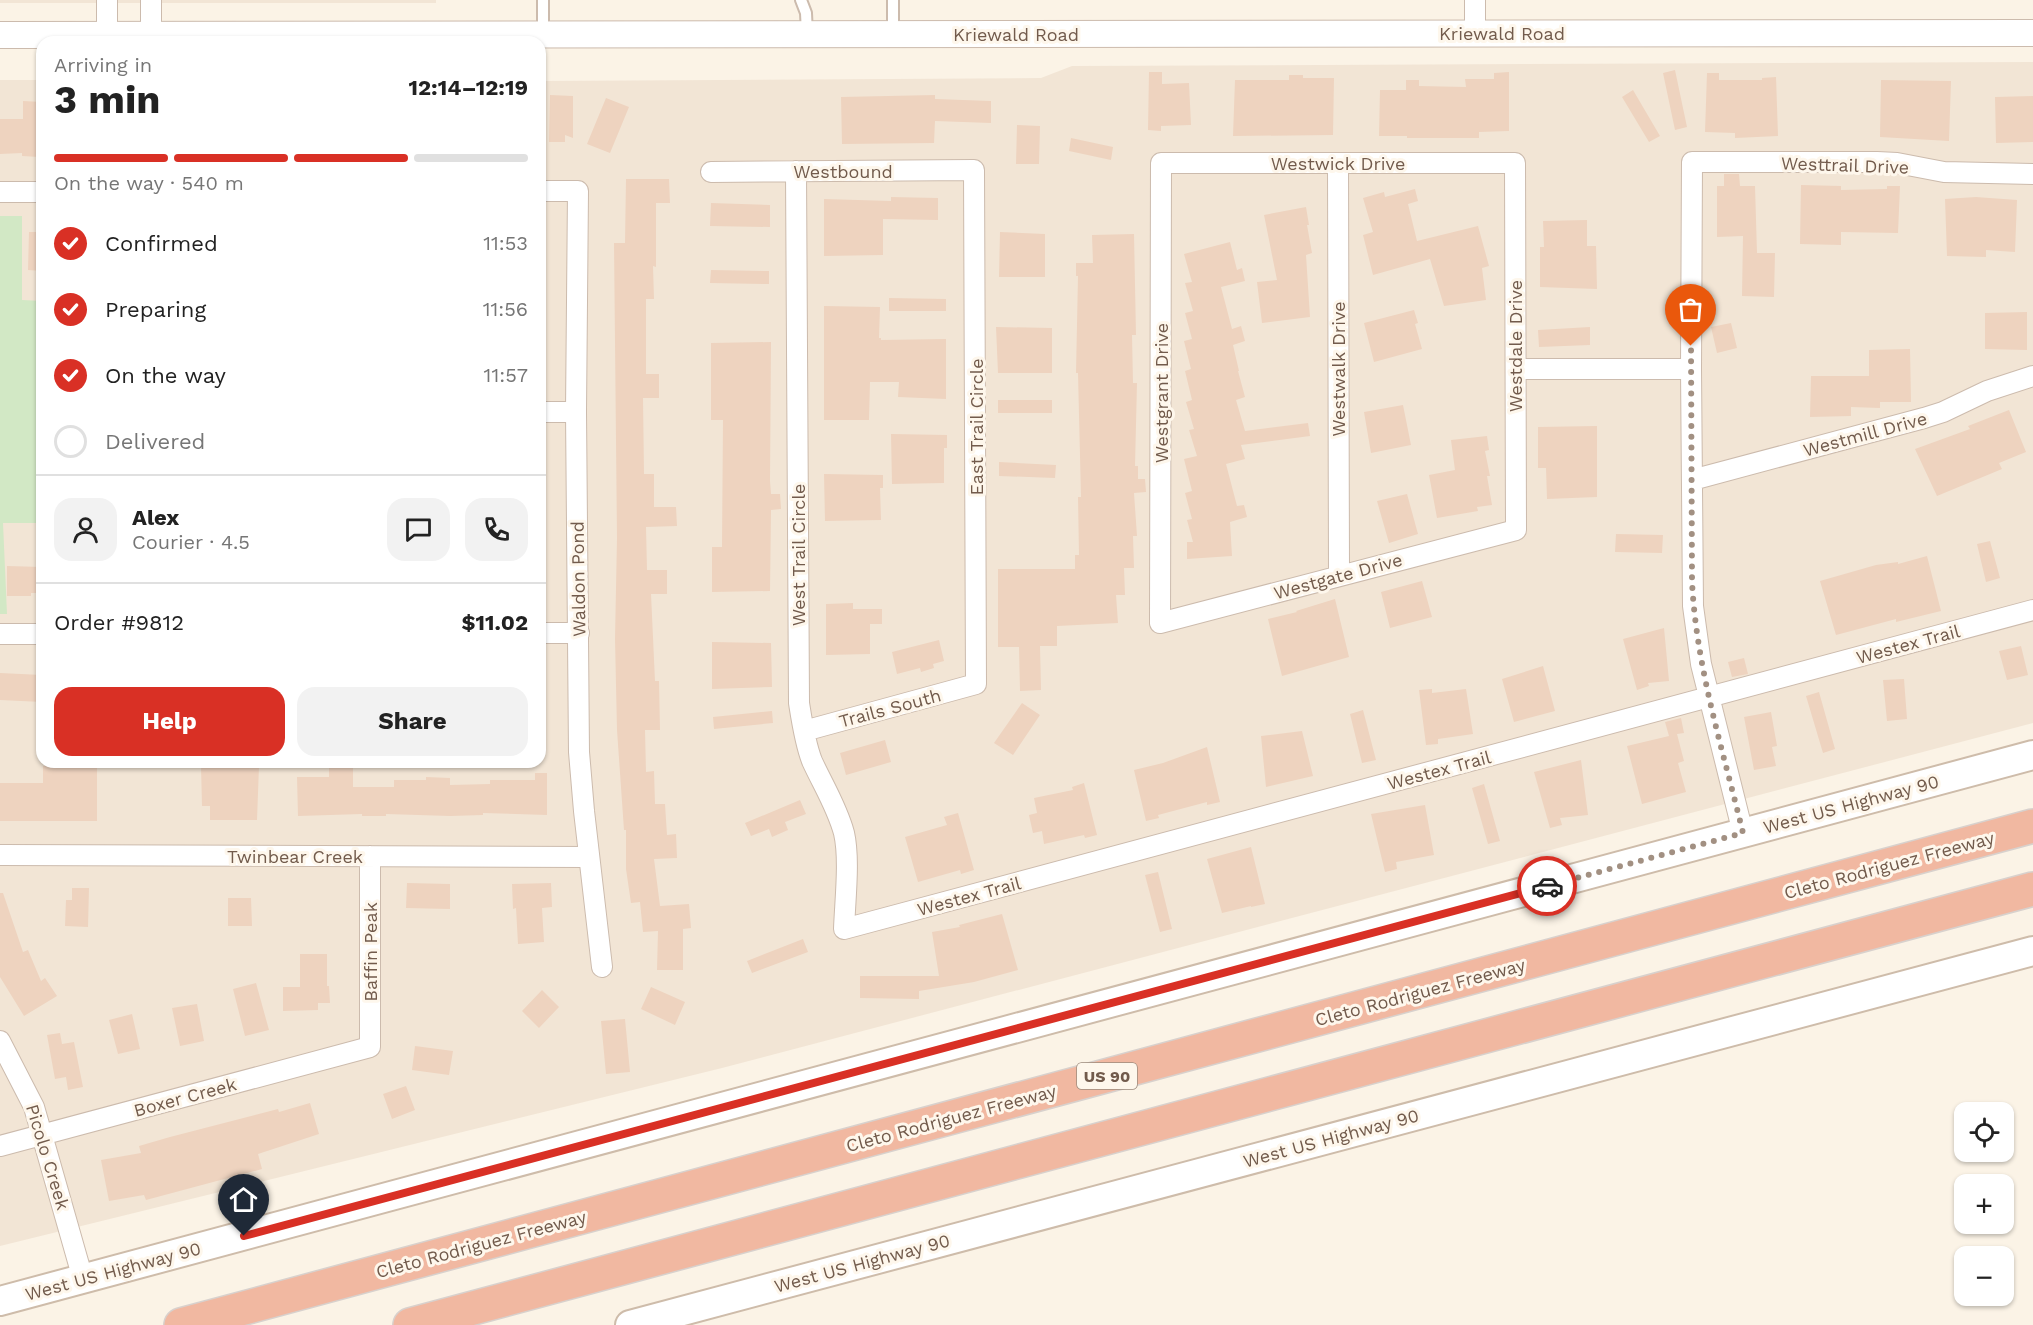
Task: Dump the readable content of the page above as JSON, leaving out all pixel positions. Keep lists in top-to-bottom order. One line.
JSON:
{"streets":{"highway":["Cleto Rodriguez Freeway","US 90"],"main road":["West US Highway 90"],"street":["Kriewald Road","Westwick Drive","Westtrail Drive","Westbound","Westdale Drive","Westwalk Drive","Westgrant Drive","East Trail Circle","Westmill Drive","West Trail Circle","Westgate Drive","Waldon Pond","Westex Trail","Trails South","Twinbear Creek","Baffin Peak","Boxer Creek","Picolo Creek"]},"crossings":[["Westwick Drive","Westdale Drive"],["Westwick Drive","Westwalk Drive"],["Westwick Drive","Westgrant Drive"],["Westbound","East Trail Circle"],["Westbound","West Trail Circle"],["Westdale Drive","Westgate Drive"],["Westwalk Drive","Westgate Drive"],["Westgrant Drive","Westgate Drive"],["East Trail Circle","Trails South"],["West Trail Circle","Westex Trail"],["West Trail Circle","Trails South"],["Waldon Pond","Twinbear Creek"],["West US Highway 90","Picolo Creek"],["Twinbear Creek","Baffin Peak"],["Baffin Peak","Boxer Creek"],["Boxer Creek","Picolo Creek"]],"page":{"heading":["3 min","Arriving in","12:14–12:19"],"panel":["Alex","Courier · 4.5","Order #9812","$11.02"],"bar":"On the way · 540 m","list":[["Confirmed","11:53"],["Preparing","11:56"],["On the way","11:57"],"Delivered"],"buttons":["Help","Share"],"map_buttons":["+","−"]}}
